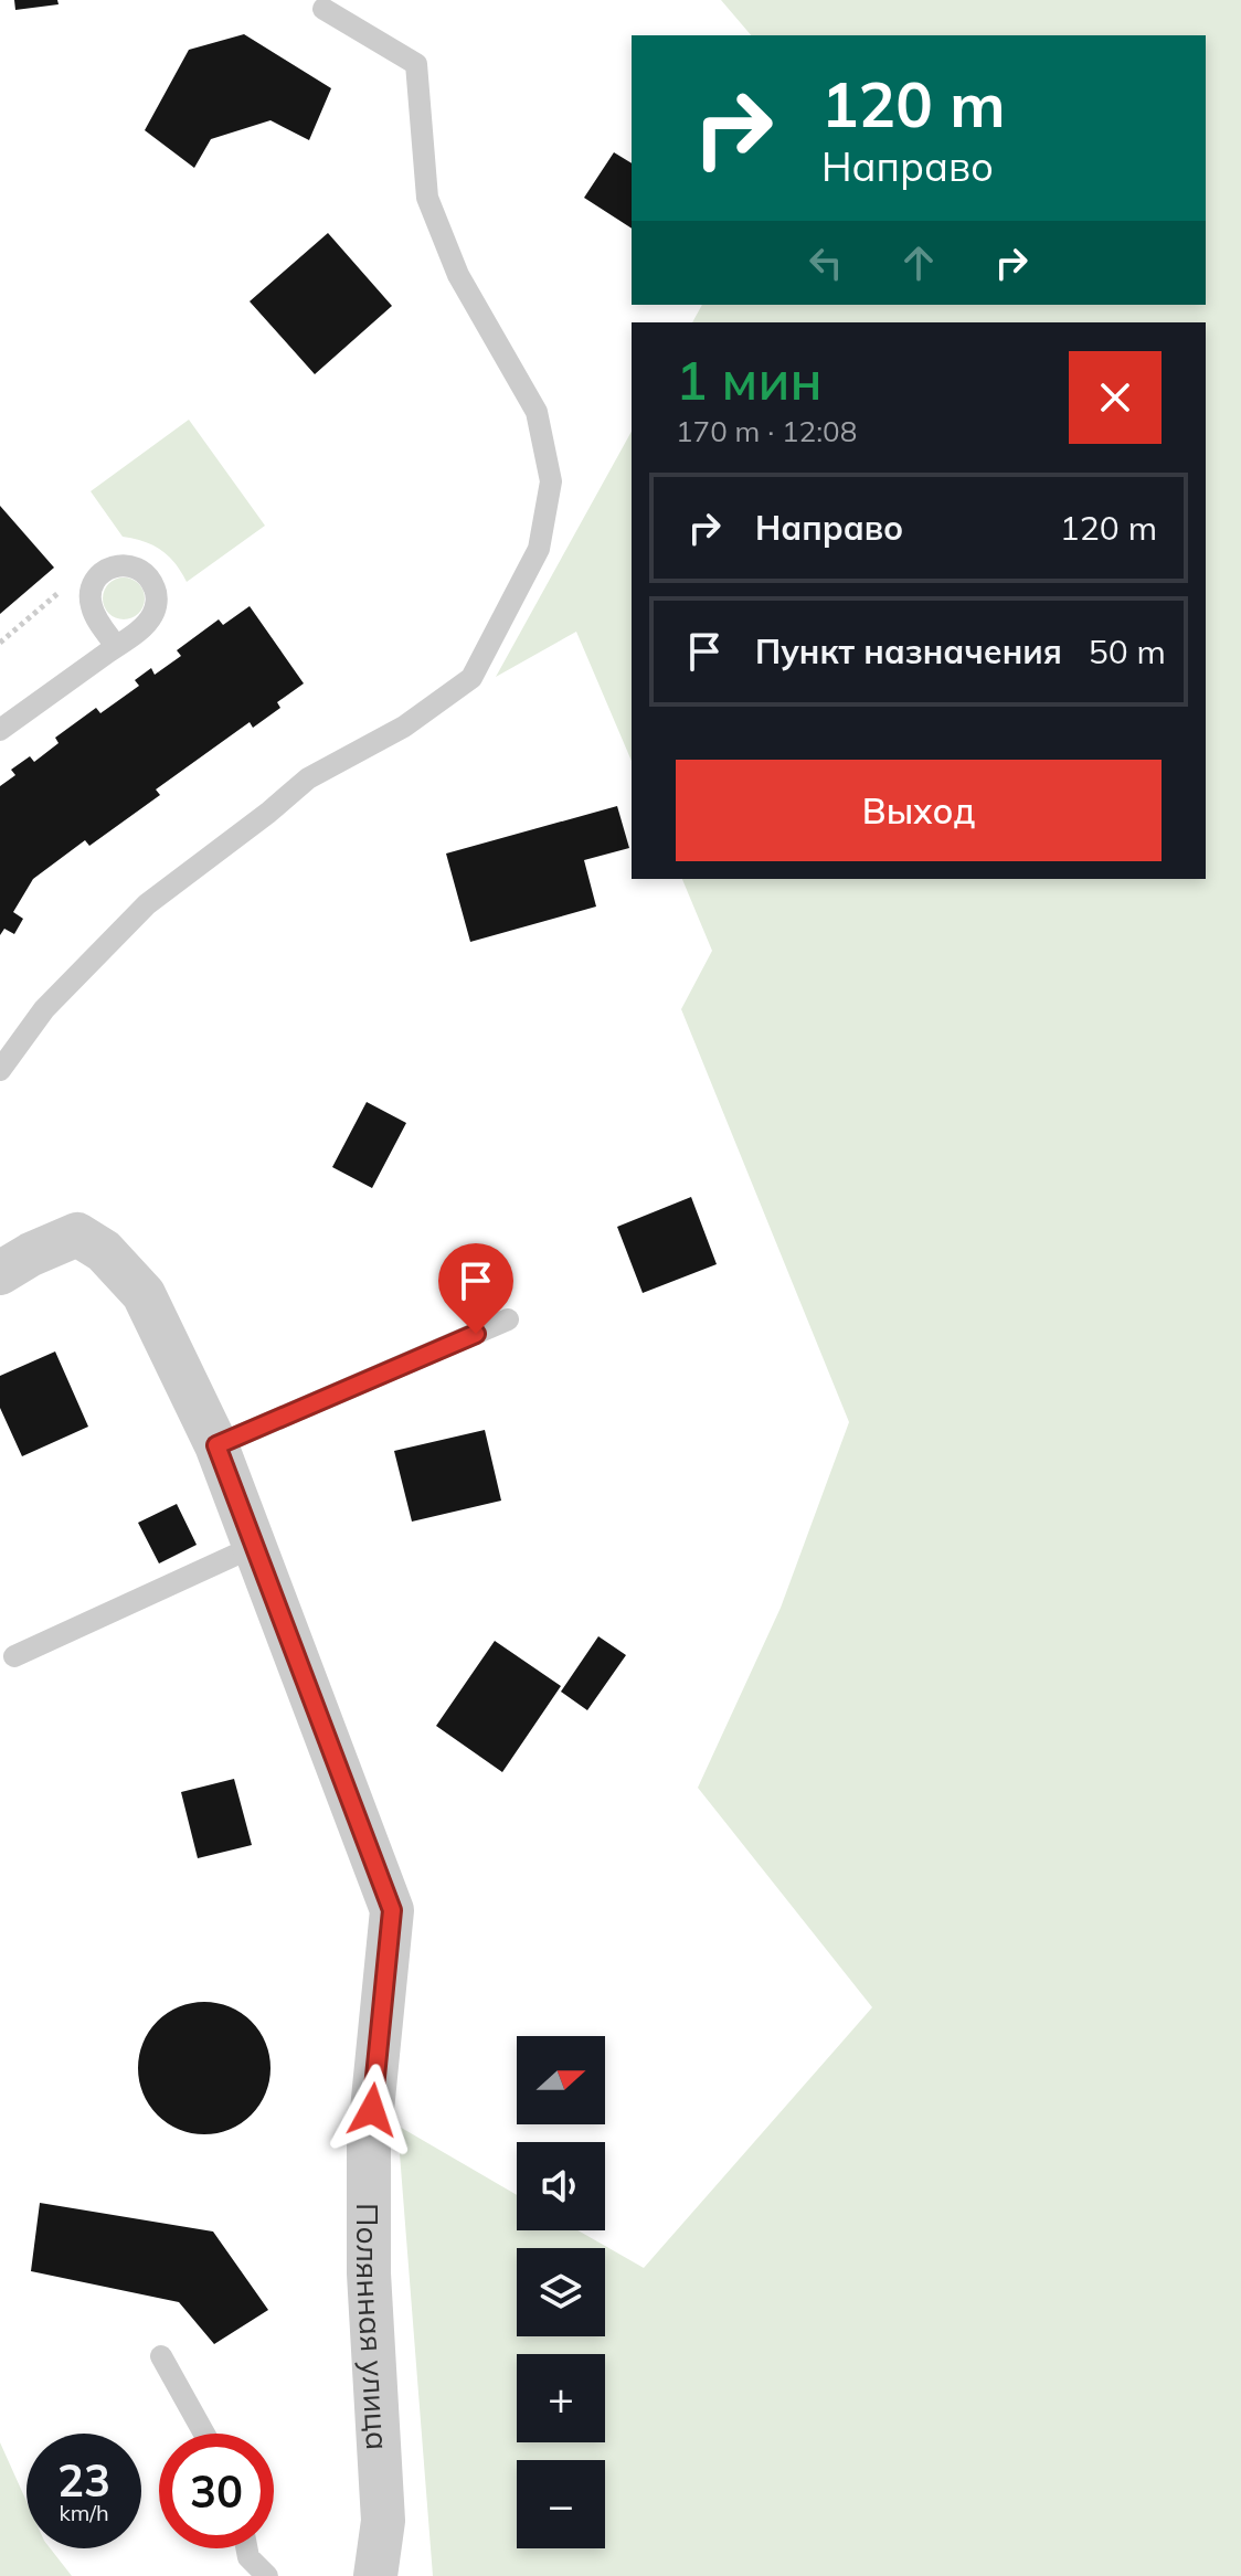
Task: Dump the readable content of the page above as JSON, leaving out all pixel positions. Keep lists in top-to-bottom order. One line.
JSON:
{"streets":{"street":["Полянная улица"]},"north":"right","page":{"turn":["120 m","Направо"],"heading":["1 мин","170 m · 12:08"],"list":[{"name":"Направо","value":"120 m"},{"name":"Пункт назначения","value":"50 m"}],"buttons":"Выход","map_buttons":["+","−"],"speed":"23 km/h","limit":"30"}}
